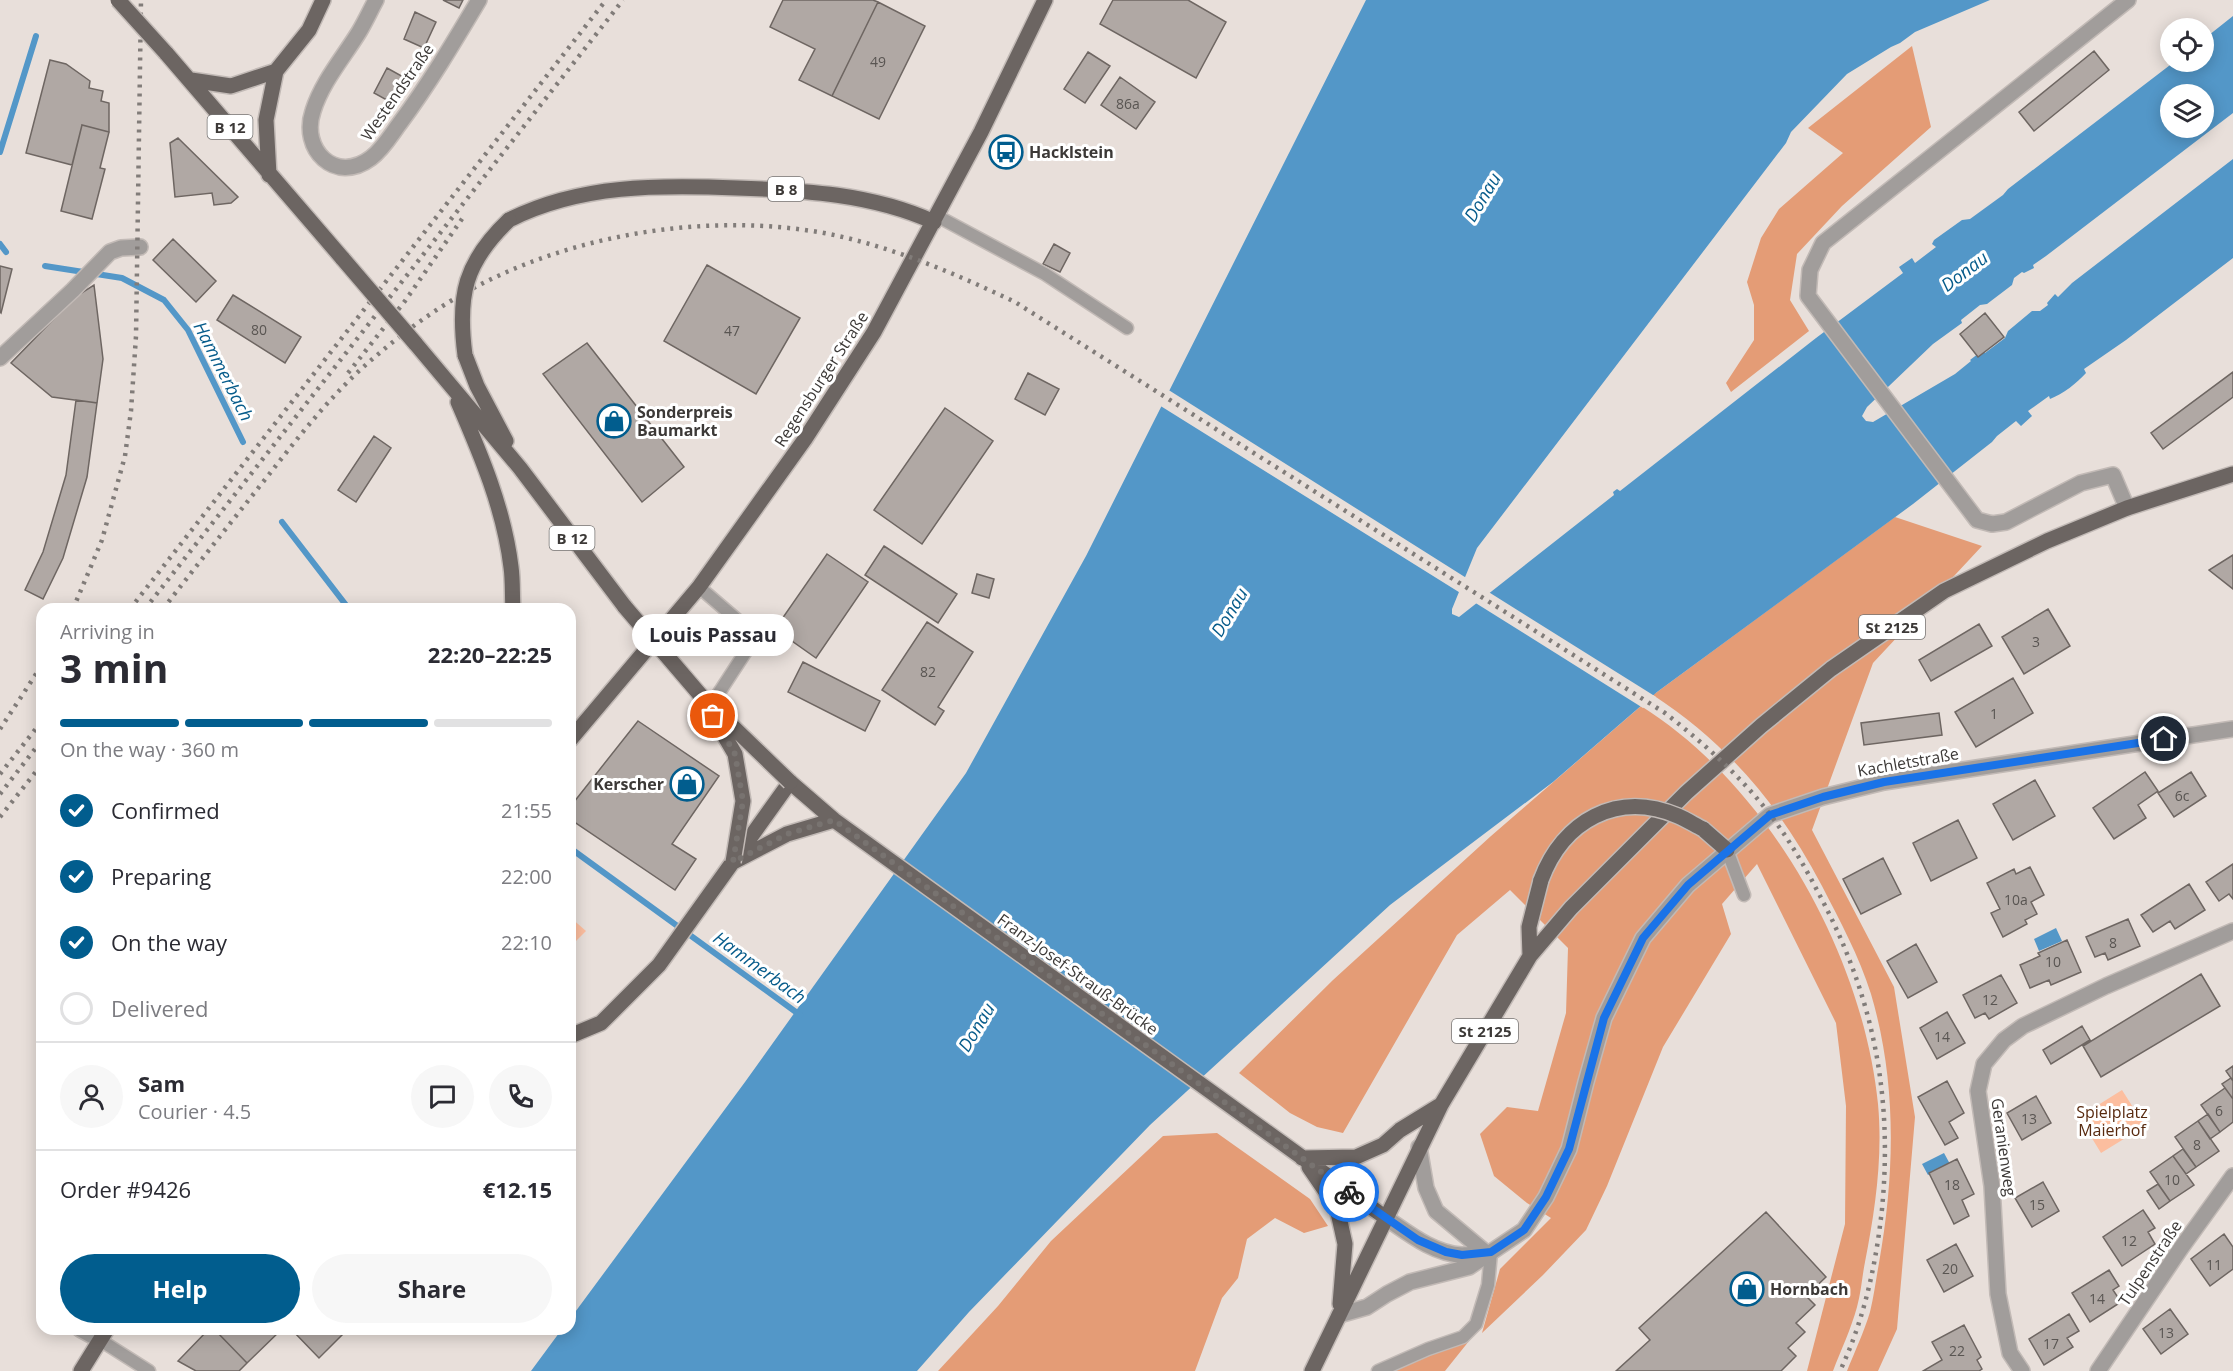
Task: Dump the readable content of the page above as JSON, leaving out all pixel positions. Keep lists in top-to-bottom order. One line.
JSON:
{"streets":{"main road":["B 12","B 8","Regensburger Straße","St 2125","Franz-Josef-Strauß-Brücke"],"street":["Westendstraße","Kachletstraße","Geranienweg","Tulpenstraße"]},"crossings":[["B 12","B 8"],["B 12","Franz-Josef-Strauß-Brücke"],["B 8","Regensburger Straße"],["St 2125","Kachletstraße"],["St 2125","Franz-Josef-Strauß-Brücke"]],"water":["Donau","Hammerbach"],"parks":["Spielplatz Maierhof"],"places":{"bus stop":["Hacklstein"],"shop":["Sonderpreis Baumarkt","Kerscher","Hornbach"],"other":["Louis Passau"]},"house_numbers":["49","86a","80","47","3","82","1","6c","10a","8","10","12","14","6","13","8","10","18","15","12","11","20","14","13","17","22"],"page":{"heading":["3 min","Arriving in","22:20–22:25"],"panel":["Sam","Courier · 4.5","Order #9426","€12.15"],"bubble":"Louis Passau","bar":"On the way · 360 m","list":[["Confirmed","21:55"],["Preparing","22:00"],["On the way","22:10"],"Delivered"],"buttons":["Help","Share"]}}
